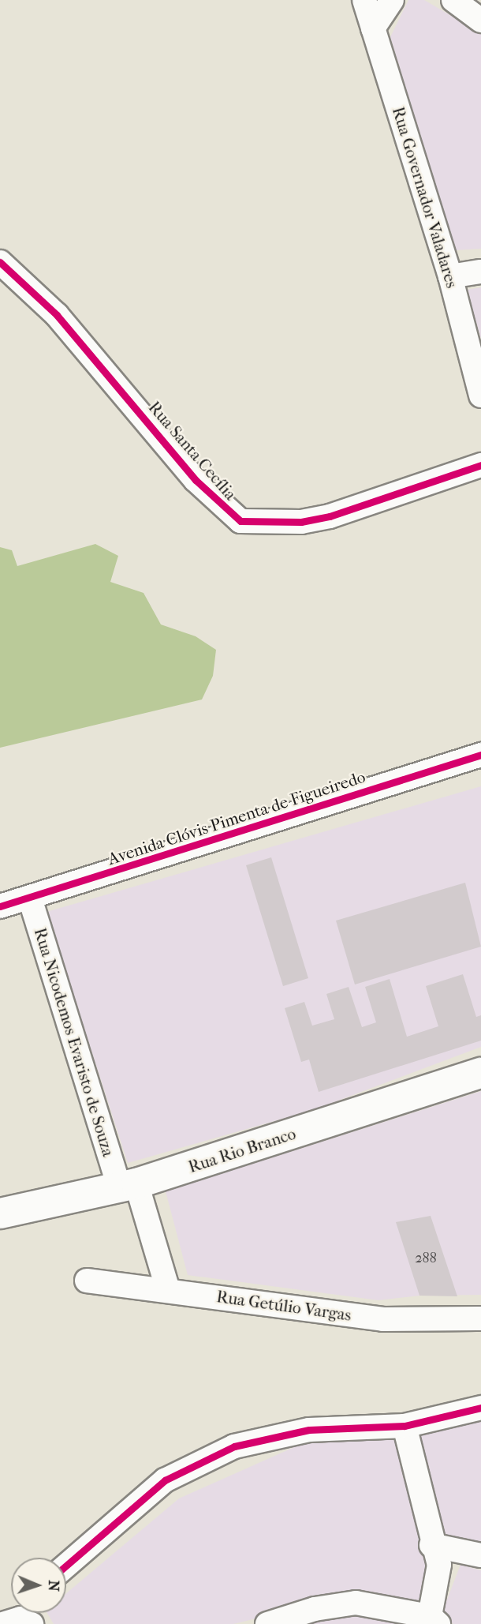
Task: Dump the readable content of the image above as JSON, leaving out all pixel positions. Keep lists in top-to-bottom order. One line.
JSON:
{"streets":{"main road":["Rua Rio Branco"],"street":["Rua Governador Valadares","Rua Santa Cecília","Avenida Clóvis Pimenta de Figueiredo","Rua Nicodemos Evaristo de Souza","Rua Getúlio Vargas"]},"crossings":[["Avenida Clóvis Pimenta de Figueiredo","Rua Nicodemos Evaristo de Souza"],["Rua Nicodemos Evaristo de Souza","Rua Rio Branco"],["Rua Nicodemos Evaristo de Souza","Rua Getúlio Vargas"]],"house_numbers":["288"],"north":"right"}
